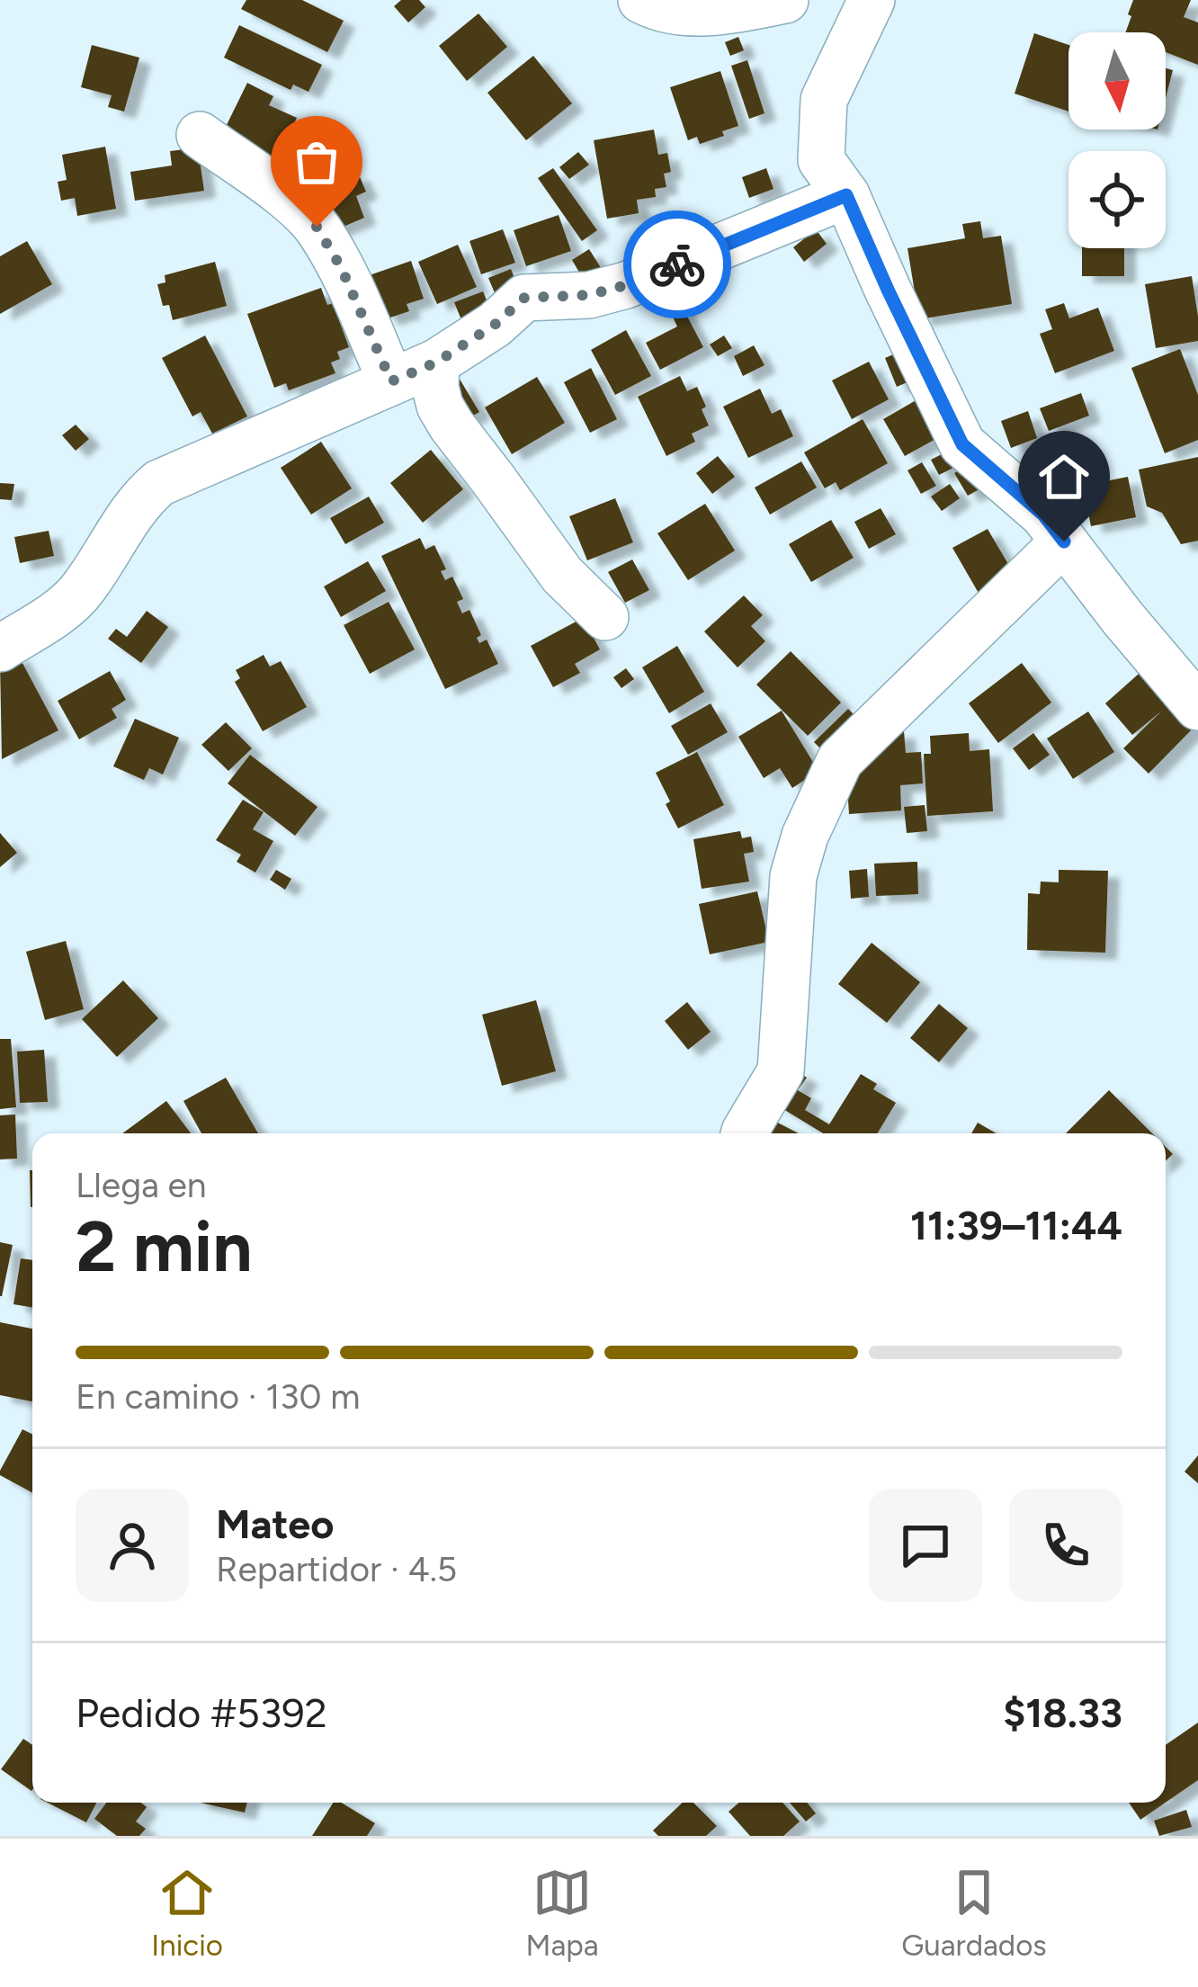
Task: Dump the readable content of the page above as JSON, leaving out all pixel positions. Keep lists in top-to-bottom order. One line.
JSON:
{"north":"bottom","page":{"heading":["2 min","Llega en","11:39–11:44"],"panel":["Mateo","Repartidor · 4.5","Pedido #5392","$18.33"],"bar":"En camino · 130 m","tabs":["Inicio","Mapa","Guardados"]}}
